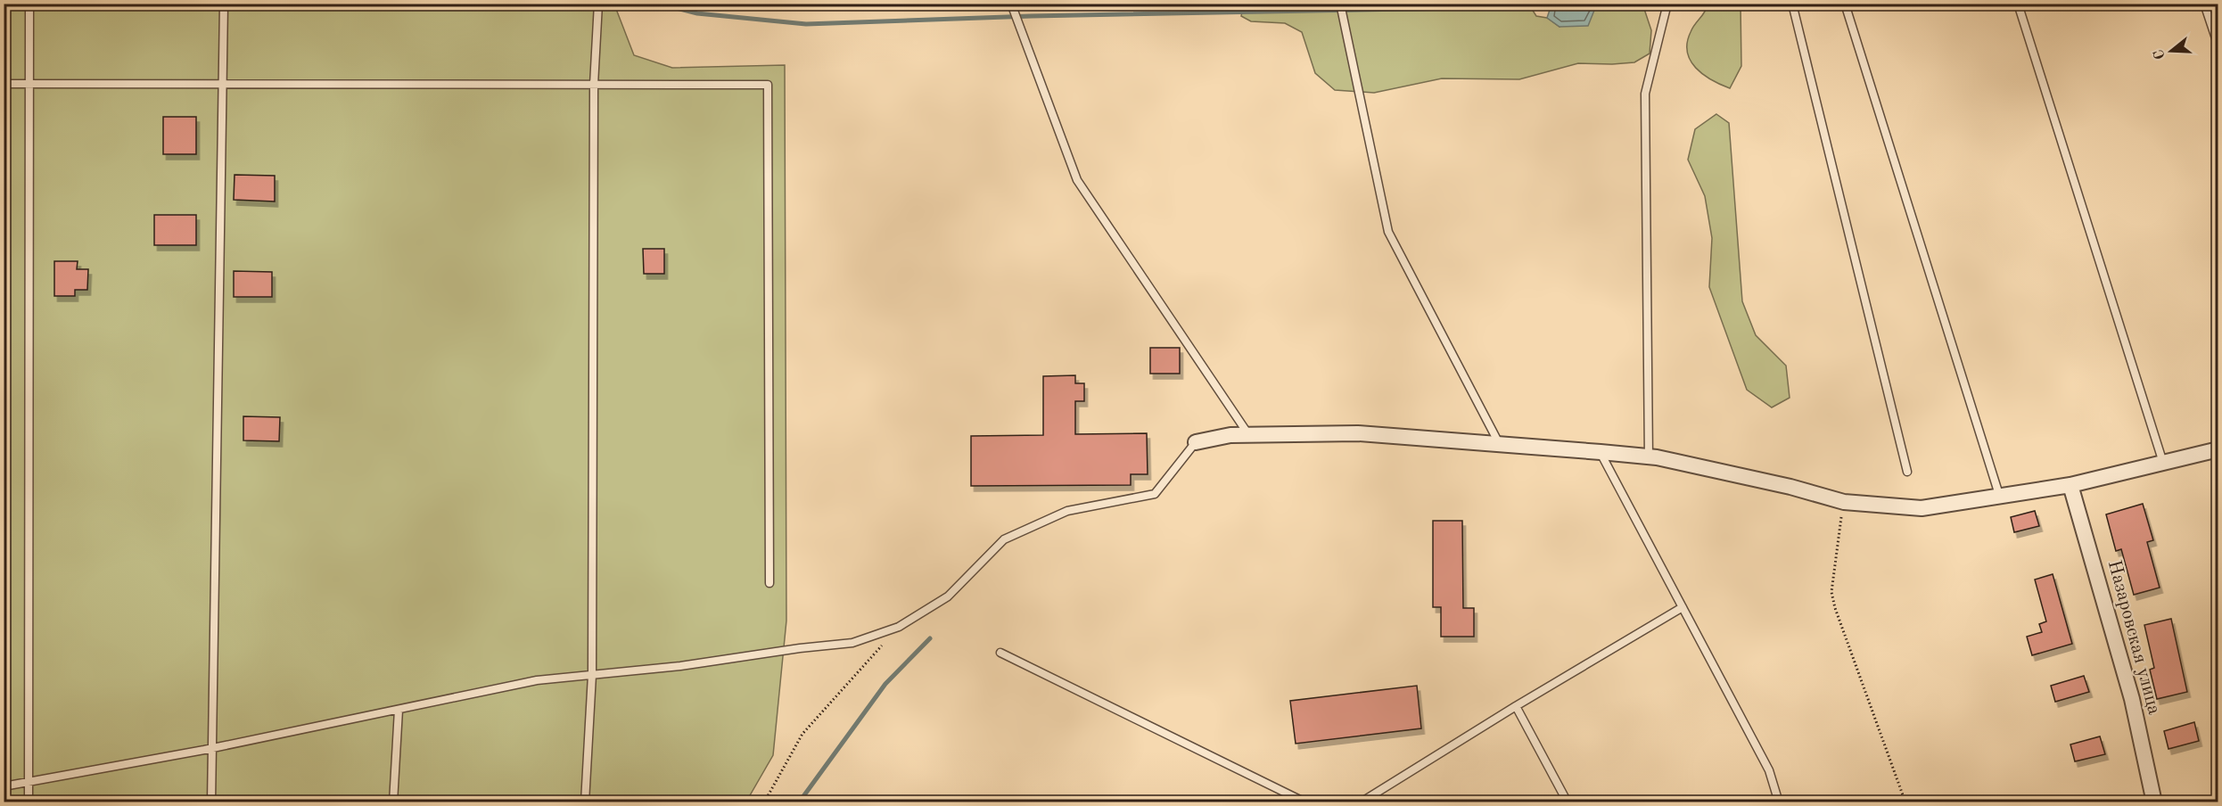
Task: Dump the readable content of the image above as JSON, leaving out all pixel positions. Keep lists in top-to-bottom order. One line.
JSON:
{"streets":{"street":["Назаровская улица"]},"north":"left"}
